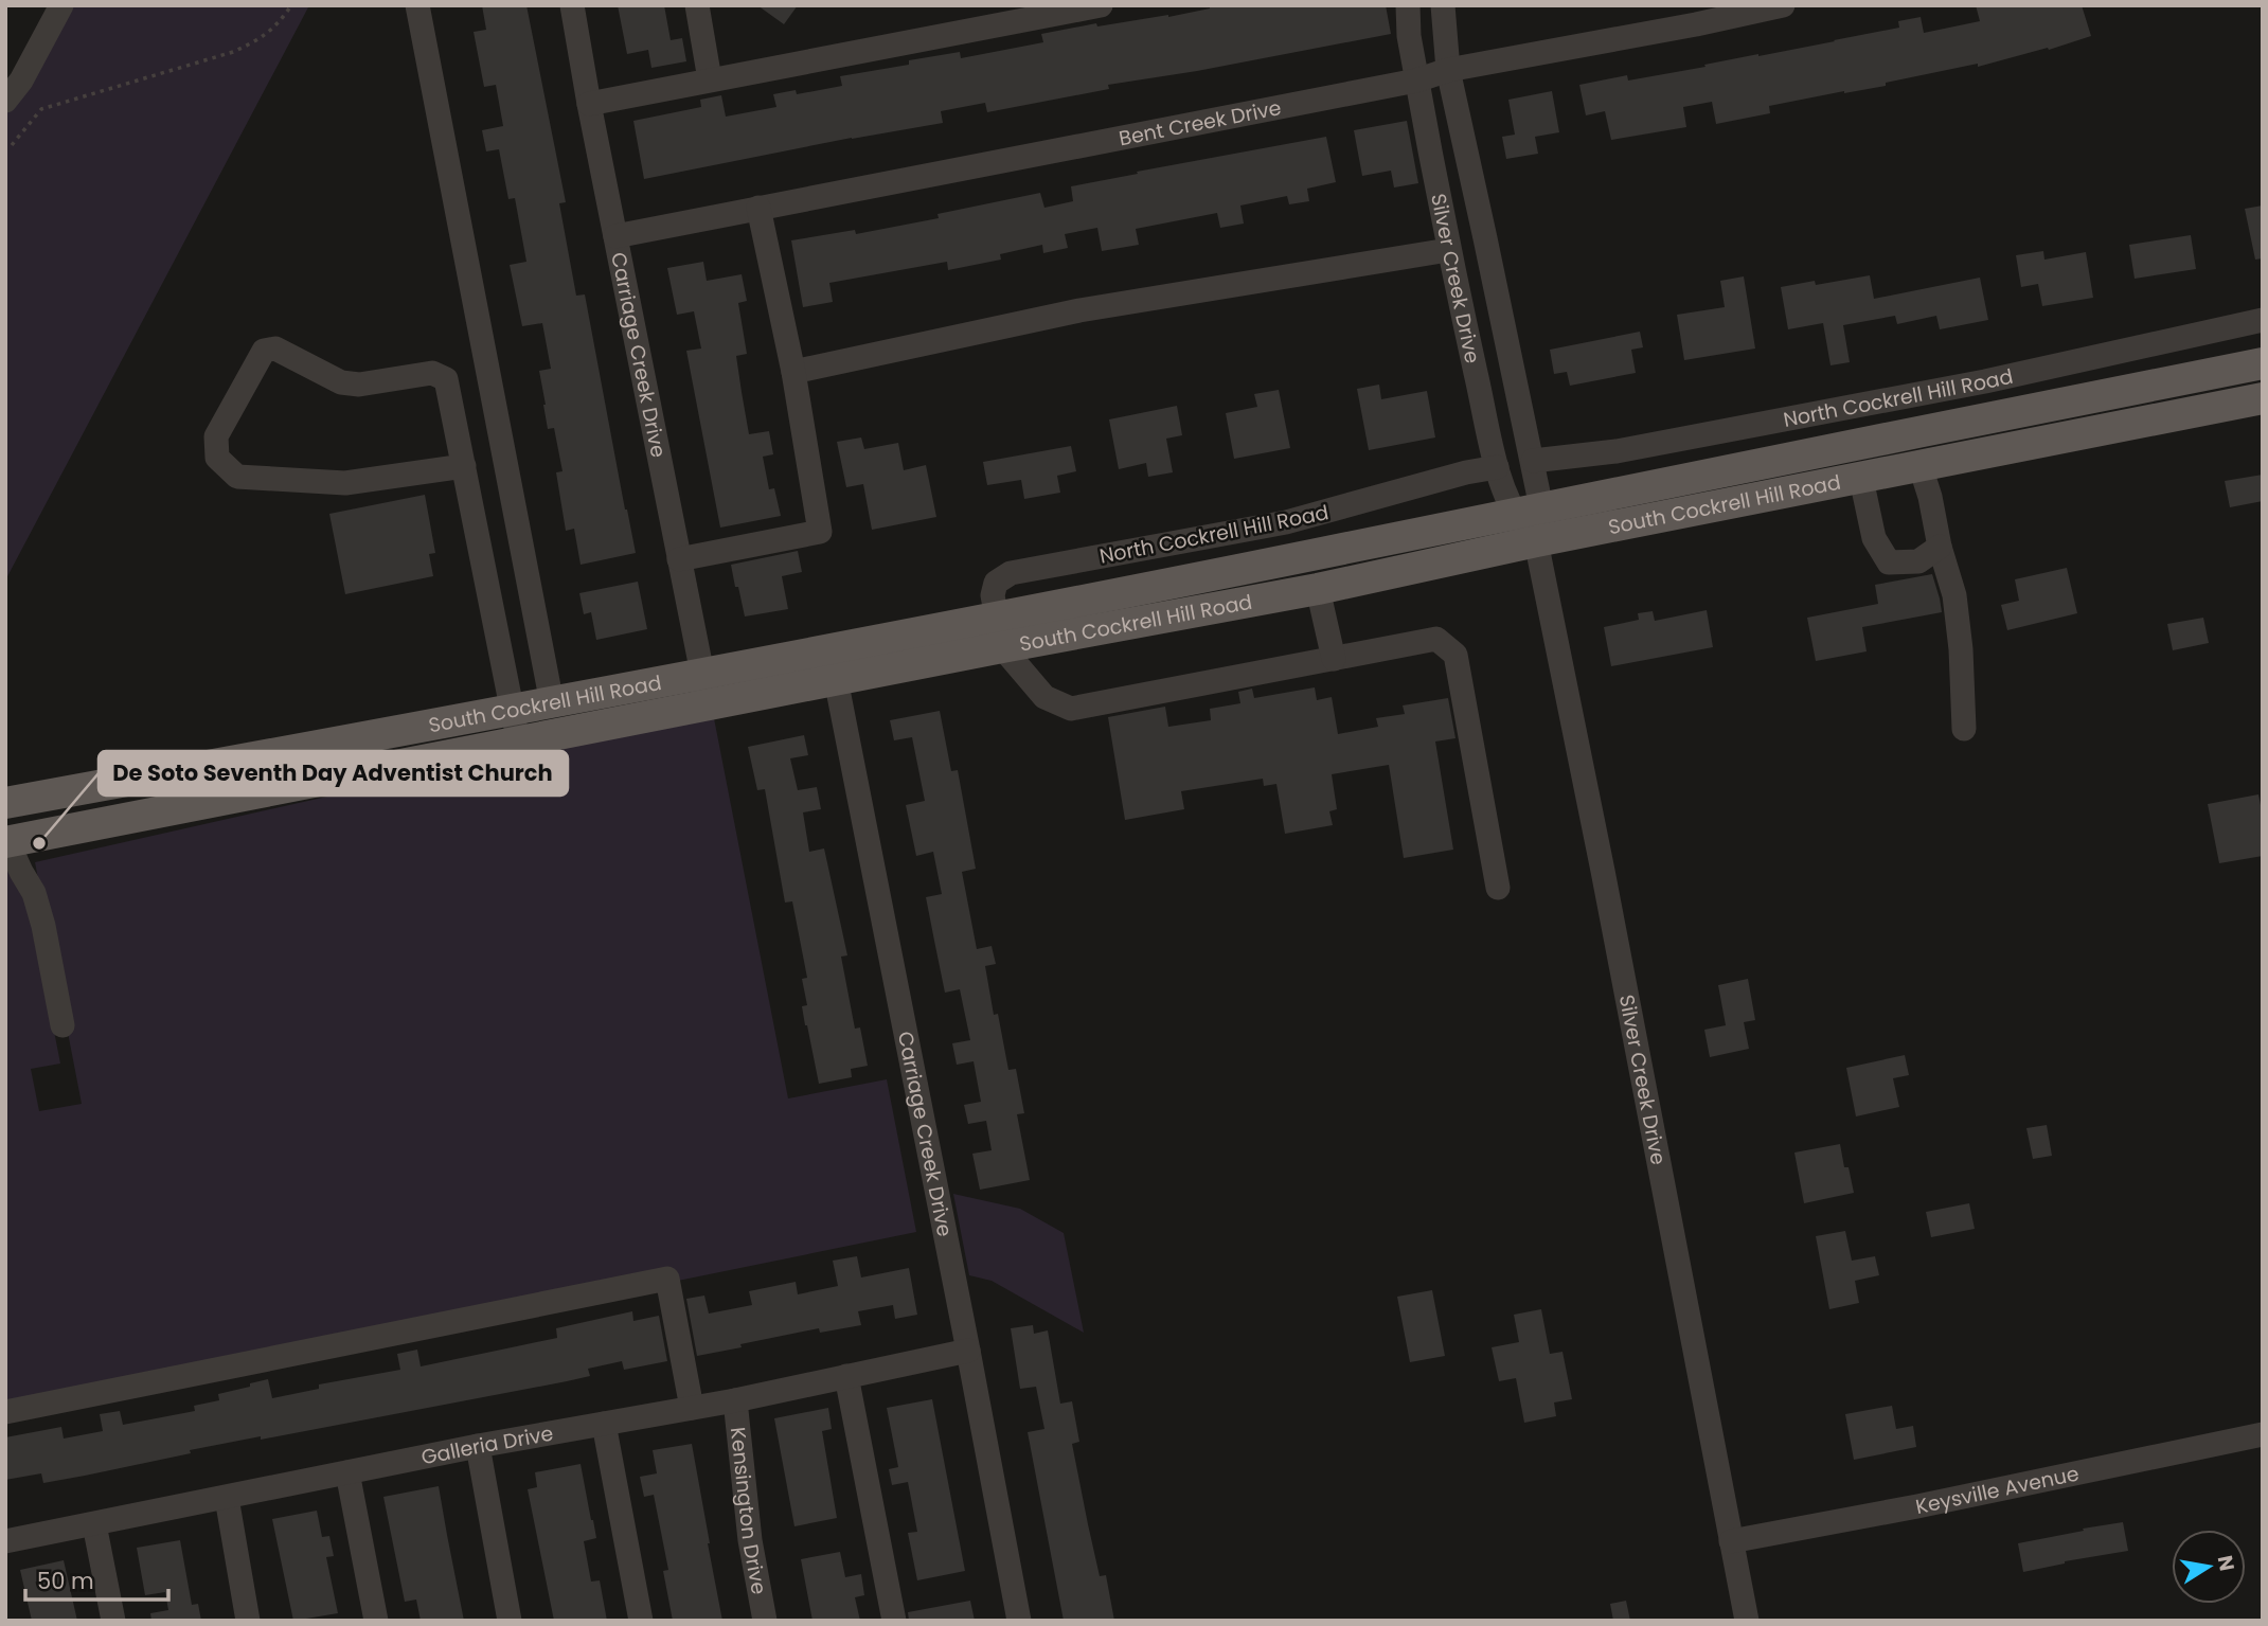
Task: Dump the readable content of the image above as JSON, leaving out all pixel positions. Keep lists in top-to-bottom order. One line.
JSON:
{"streets":{"main road":["South Cockrell Hill Road"],"street":["Bent Creek Drive","Silver Creek Drive","Carriage Creek Drive","North Cockrell Hill Road","Galleria Drive","Keysville Avenue","Kensington Drive"]},"crossings":[["Bent Creek Drive","Silver Creek Drive"],["Bent Creek Drive","Carriage Creek Drive"],["Silver Creek Drive","North Cockrell Hill Road"],["Silver Creek Drive","South Cockrell Hill Road"],["Silver Creek Drive","Keysville Avenue"],["Carriage Creek Drive","South Cockrell Hill Road"],["Carriage Creek Drive","Galleria Drive"],["North Cockrell Hill Road","South Cockrell Hill Road"],["Galleria Drive","Kensington Drive"]],"places":["De Soto Seventh Day Adventist Church"],"scale_bar":"50 m","north":"right"}
